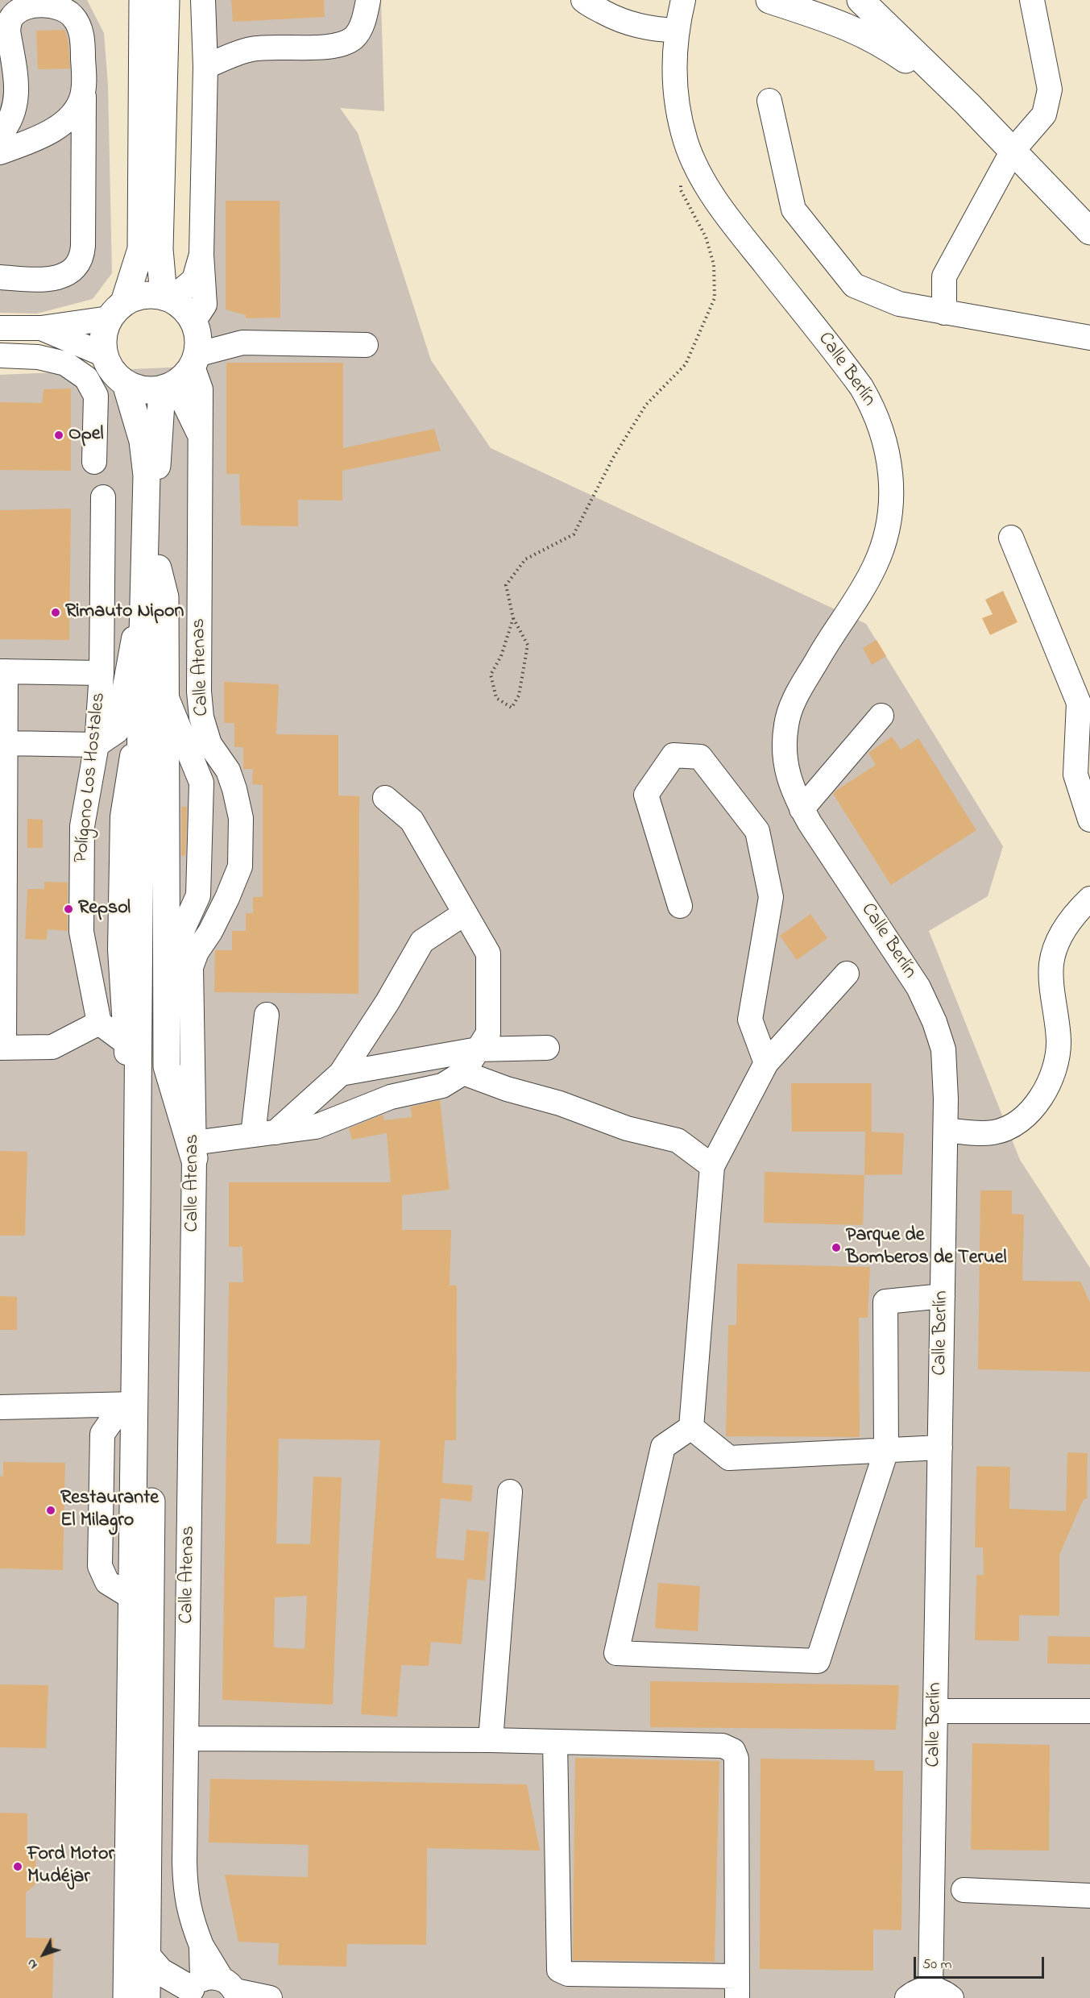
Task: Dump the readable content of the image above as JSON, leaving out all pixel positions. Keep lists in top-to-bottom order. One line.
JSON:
{"streets":{"street":["Calle Berlín","Calle Atenas","Polígono Los Hostales"]},"places":["Opel","Rimauto Nipon","Repsol","Parque de Bomberos de Teruel","Restaurante El Milagro","Ford Motor Mudéjar"],"scale_bar":"50 m","north":"bottom left"}
